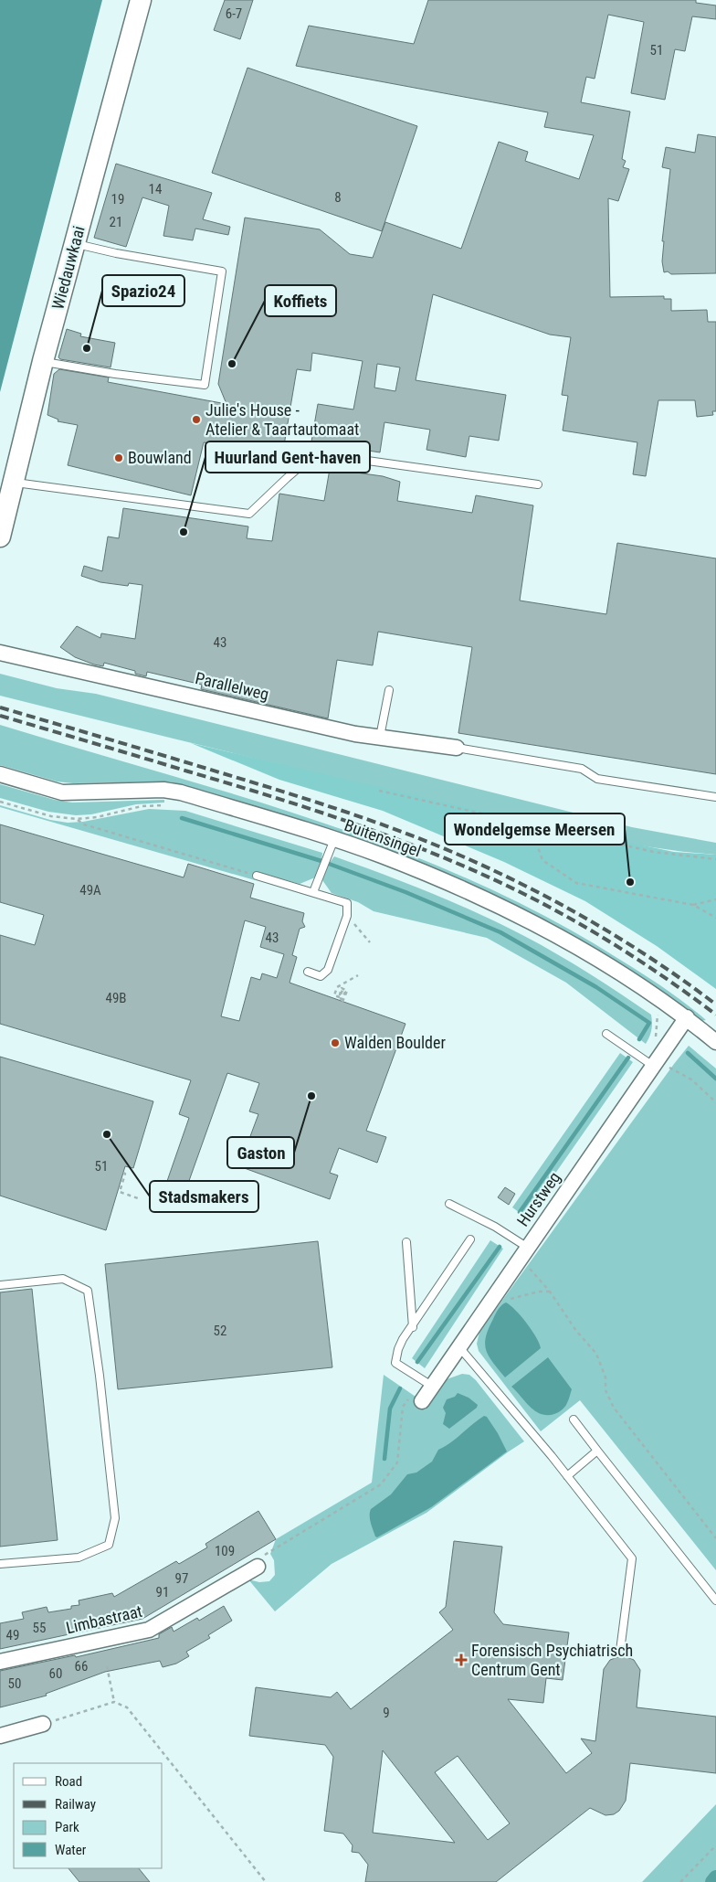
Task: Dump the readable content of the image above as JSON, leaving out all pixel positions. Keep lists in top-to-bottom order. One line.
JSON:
{"streets":{"main road":["Wiedauwkaai"],"street":["Parallelweg","Buitensingel","Hurstweg","Limbastraat"]},"crossings":[["Buitensingel","Hurstweg"]],"places":{"other":["Spazio24","Koffiets","Julie's House - Atelier & Taartautomaat","Bouwland","Huurland Gent-haven","Wondelgemse Meersen","Walden Boulder","Gaston","Stadsmakers"],"health":["Forensisch Psychiatrisch Centrum Gent"]},"house_numbers":["6-7","51","14","8","19","21","43","49A","43","49B","51","52","109","97","91","55","49","66","60","50","9"],"legend":["Road","Railway","Park","Water"]}
